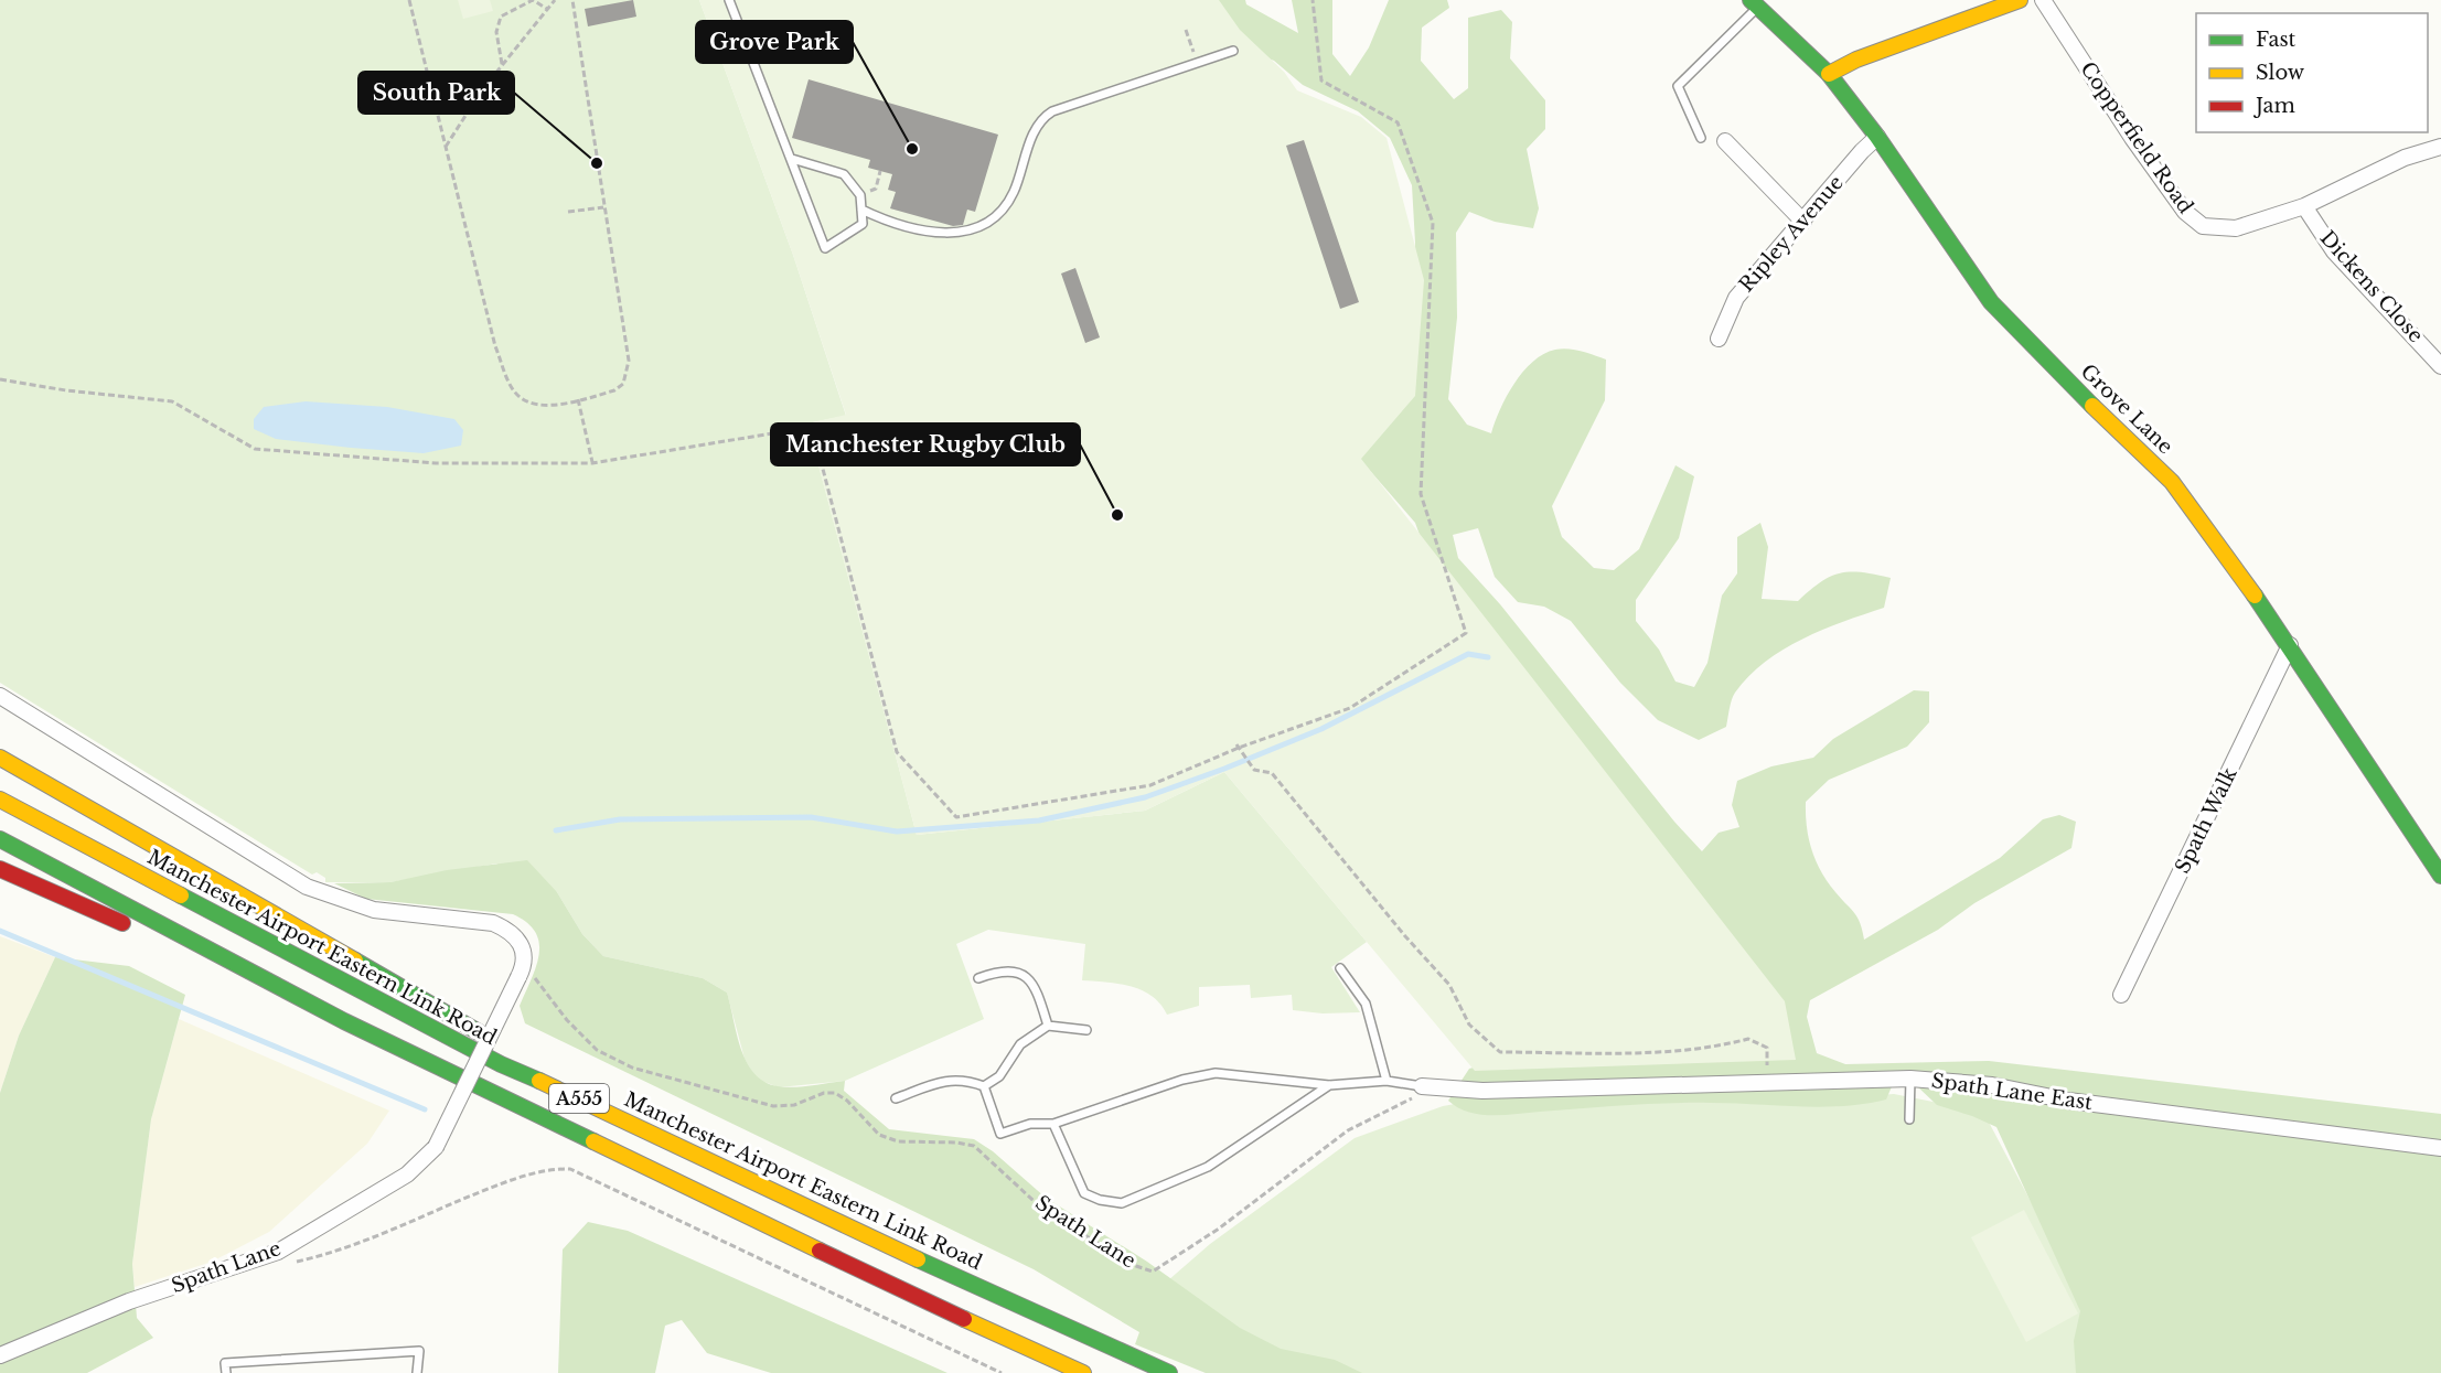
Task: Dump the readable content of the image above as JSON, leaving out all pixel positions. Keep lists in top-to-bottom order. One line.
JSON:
{"streets":{"main road":["Grove Lane","Manchester Airport Eastern Link Road","A555"],"street":["Copperfield Road","Ripley Avenue","Dickens Close","Spath Walk","Spath Lane East","Spath Lane"]},"crossings":[["Copperfield Road","Dickens Close"],["Ripley Avenue","Grove Lane"],["Grove Lane","Spath Walk"],["Spath Lane East","Spath Lane"]],"places":["Grove Park","South Park","Manchester Rugby Club"],"legend":["Fast","Slow","Jam"]}
